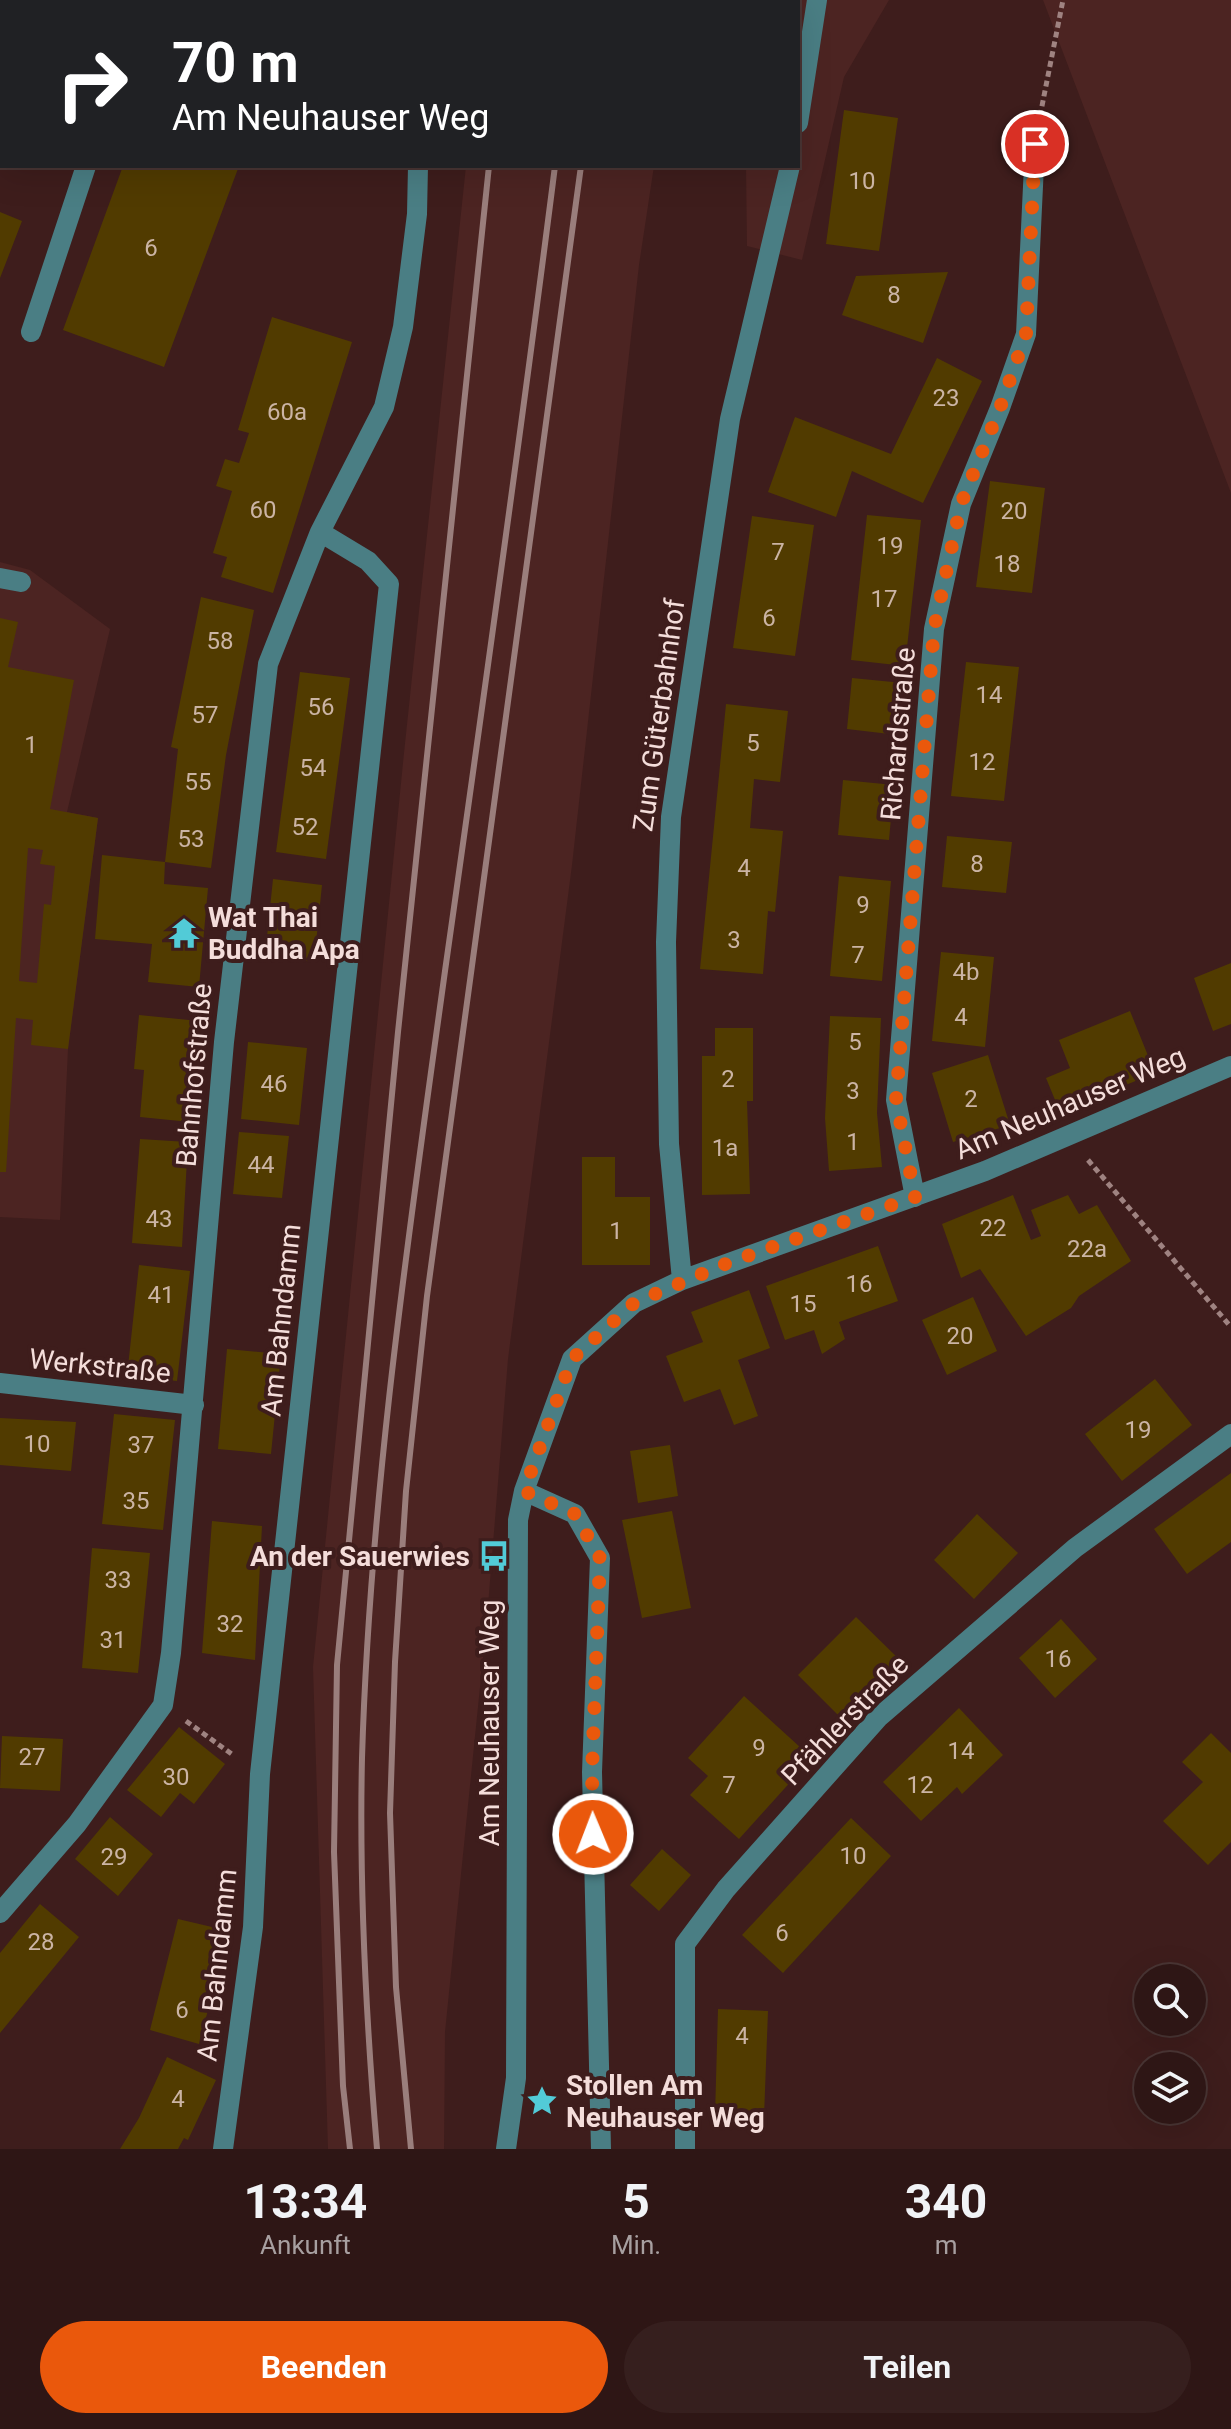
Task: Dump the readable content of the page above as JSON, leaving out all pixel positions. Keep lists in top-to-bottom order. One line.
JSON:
{"streets":{"street":["Zum Güterbahnhof","Richardstraße","Bahnhofstraße","Am Neuhauser Weg","Am Bahndamm","Werkstraße","Pfählerstraße"]},"crossings":[["Zum Güterbahnhof","Am Neuhauser Weg"],["Richardstraße","Am Neuhauser Weg"],["Bahnhofstraße","Am Bahndamm"],["Bahnhofstraße","Werkstraße"]],"places":{"temple":["Wat Thai Buddha Apa"],"bus stop":["An der Sauerwies"],"place":["Stollen Am Neuhauser Weg"]},"house_numbers":["10","6","8","23","60a","60","20","19","7","18","17","6","58","14","56","57","5","1","12","54","55","52","53","8","4","9","3","7","4b","4","5","2","46","3","2","1","1a","44","43","22","1","22a","16","41","15","20","19","10","37","35","33","32","31","16","9","14","27","30","7","12","10","29","6","28","6","4","4"],"page":{"turn":["70 m","Am Neuhauser Weg"],"eta":["13:34","Ankunft","5","Min.","340","m"],"buttons":["Beenden","Teilen"]}}
